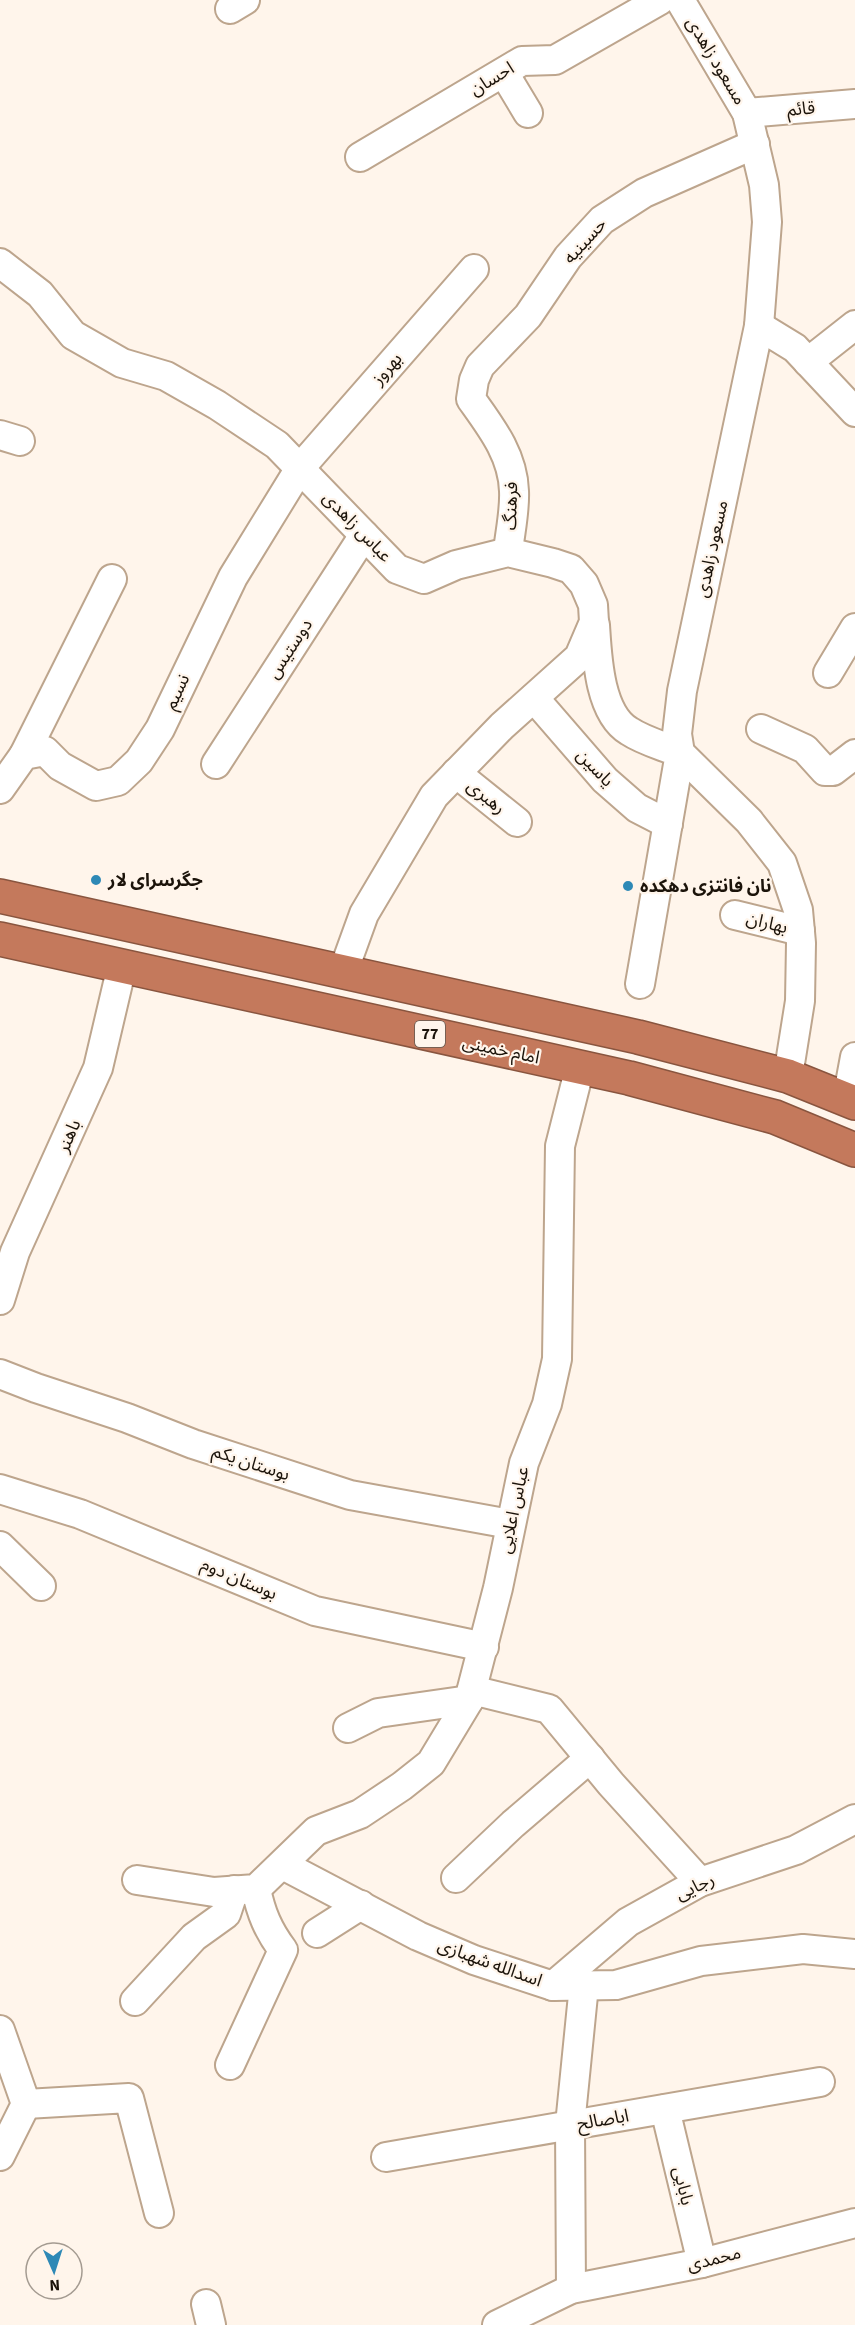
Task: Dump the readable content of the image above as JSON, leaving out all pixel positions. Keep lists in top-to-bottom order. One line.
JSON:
{"streets":{"highway":["77","امام خمینی"],"street":["مسعود زاهدی","احسان","قائم","حسینیه","بهروز","فرهنگ","عباس زاهدی","دوستیس","نسیم","یاسین","رهبری","بهاران","باهنر","بوستان یکم","عباس اعلایی","بوستان دوم","رجایی","اسدالله شهبازی","اباصالح","بابایی","محمدی"]},"crossings":[["مسعود زاهدی","قائم"],["مسعود زاهدی","حسینیه"],["مسعود زاهدی","عباس زاهدی"],["مسعود زاهدی","یاسین"],["حسینیه","فرهنگ"],["بهروز","عباس زاهدی"],["بهروز","نسیم"],["فرهنگ","عباس زاهدی"],["عباس زاهدی","دوستیس"],["عباس زاهدی","نسیم"],["امام خمینی","باهنر"],["امام خمینی","عباس اعلایی"],["بوستان یکم","عباس اعلایی"],["عباس اعلایی","بوستان دوم"],["عباس اعلایی","اسدالله شهبازی"],["رجایی","اسدالله شهبازی"],["اباصالح","بابایی"],["بابایی","محمدی"]],"places":["جگرسرای لار","نان فانتزی دهکده"],"north":"bottom"}
